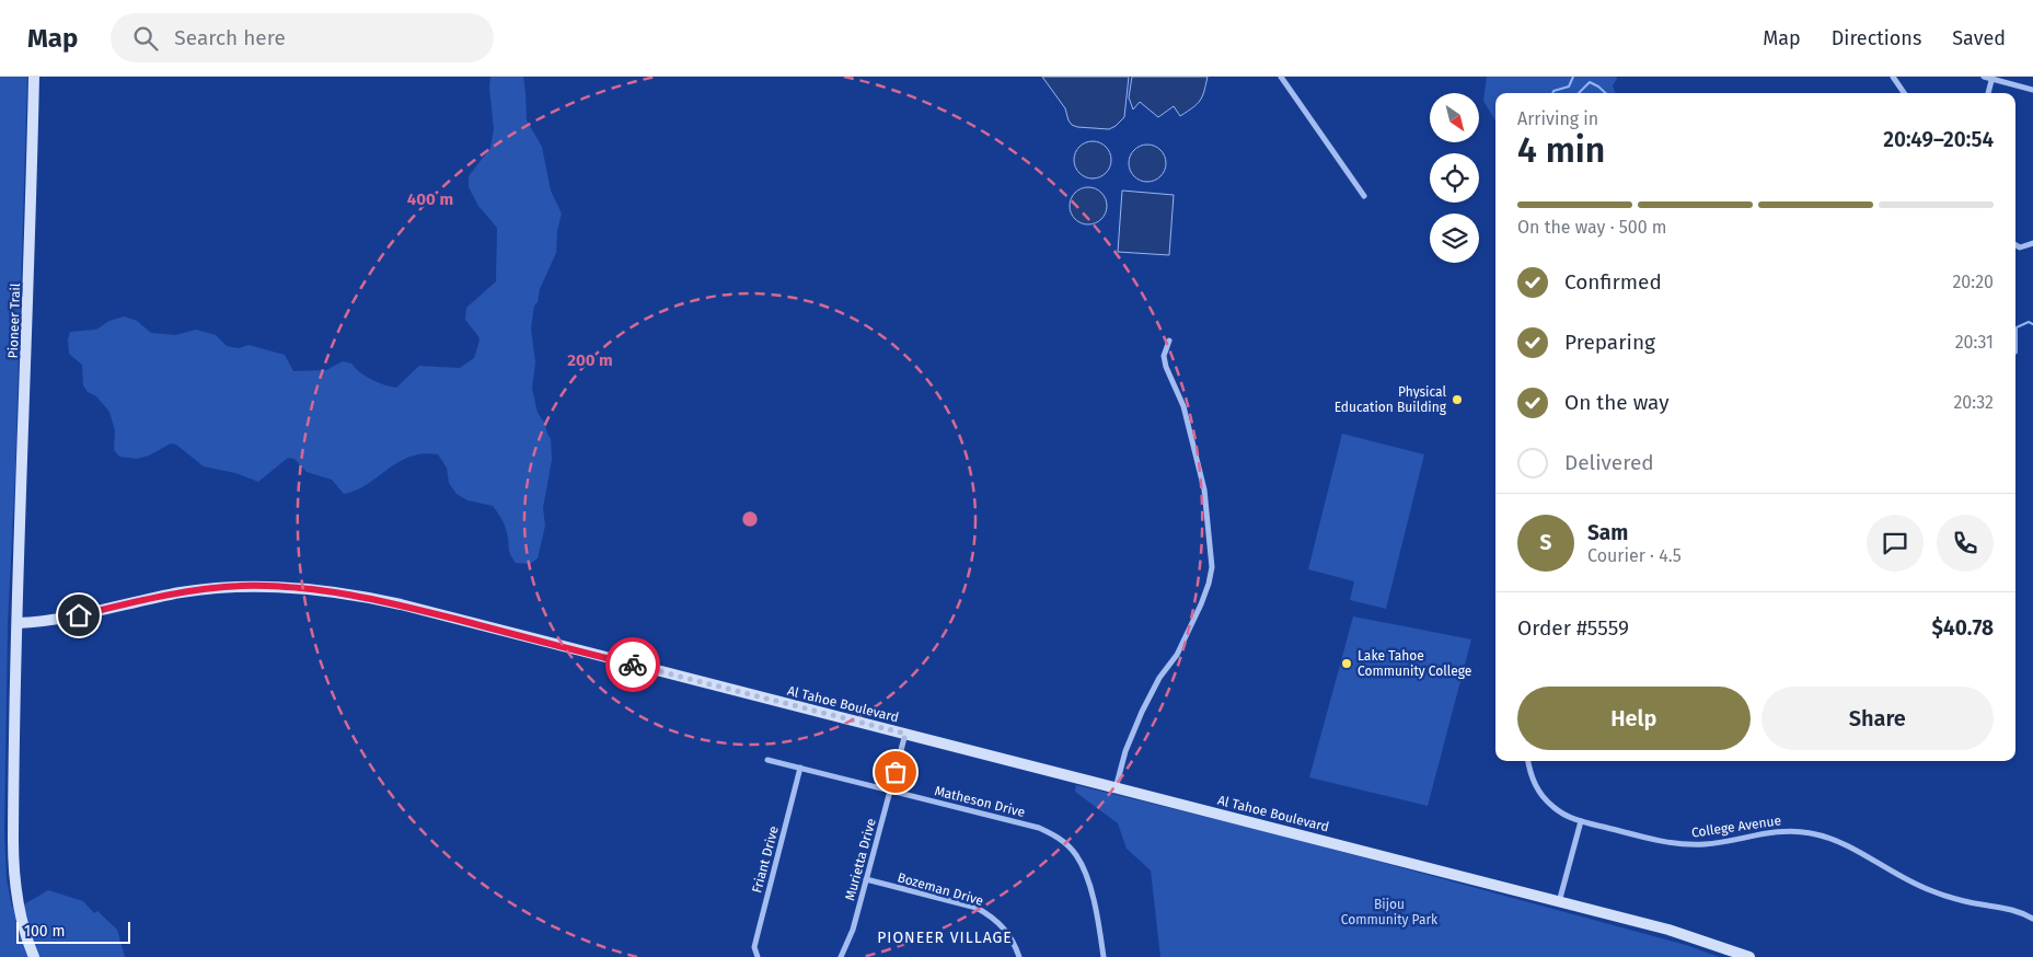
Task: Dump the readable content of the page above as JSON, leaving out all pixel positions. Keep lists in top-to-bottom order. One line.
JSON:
{"streets":{"main road":["Pioneer Trail","Al Tahoe Boulevard"],"street":["Matheson Drive","College Avenue","Friant Drive","Murietta Drive","Bozeman Drive"]},"crossings":[["Pioneer Trail","Al Tahoe Boulevard"],["Al Tahoe Boulevard","Murietta Drive"],["Matheson Drive","Friant Drive"],["Matheson Drive","Murietta Drive"],["Murietta Drive","Bozeman Drive"]],"districts":["PIONEER VILLAGE"],"parks":["Bijou Community Park"],"places":["Physical Education Building","Lake Tahoe Community College"],"scale_bar":"100 m","north":"bottom right","page":{"header":"Map","search":"Search here","nav":["Map","Directions","Saved"],"heading":["4 min","Arriving in","20:49–20:54"],"panel":["Sam","Courier · 4.5","Order #5559","$40.78"],"bar":"On the way · 500 m","list":[["Confirmed","20:20"],["Preparing","20:31"],["On the way","20:32"],"Delivered"],"round":"S","buttons":["Help","Share"],"scale":"100 m"},"rings":["400 m","200 m"]}
